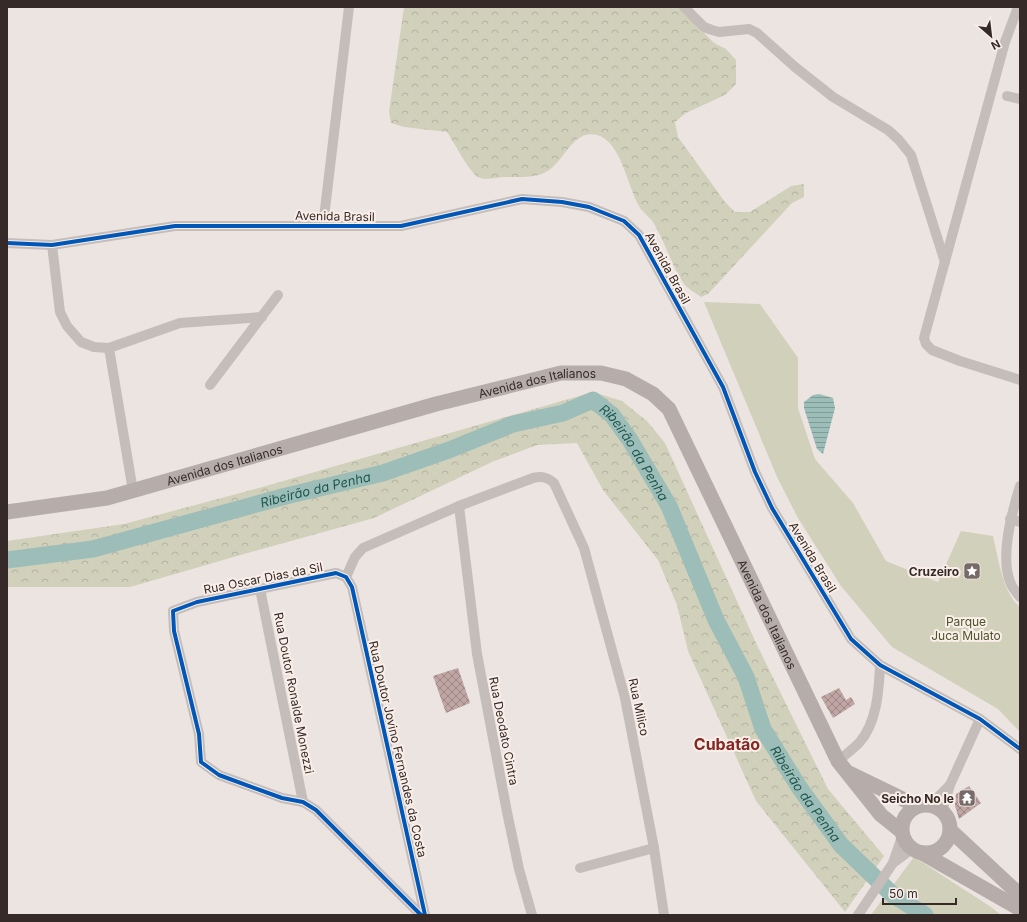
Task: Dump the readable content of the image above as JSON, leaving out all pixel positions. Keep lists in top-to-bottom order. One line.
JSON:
{"streets":{"main road":["Avenida dos Italianos"],"street":["Avenida Brasil","Rua Oscar Dias da Sil","Rua Doutor Ronalde Monezzi","Rua Milico","Rua Deodato Cintra","Rua Doutor Jovino Fernandes da Costa"]},"crossings":[["Rua Oscar Dias da Sil","Rua Doutor Ronalde Monezzi"],["Rua Oscar Dias da Sil","Rua Milico"],["Rua Oscar Dias da Sil","Rua Doutor Jovino Fernandes da Costa"],["Rua Milico","Rua Deodato Cintra"],["Rua Milico","Rua Doutor Jovino Fernandes da Costa"]],"districts":["Cubatão"],"water":["Ribeirão da Penha"],"parks":["Parque Juca Mulato"],"places":{"place":["Cruzeiro"],"temple":["Seicho No Ie"]},"scale_bar":"50 m","north":"bottom right"}
